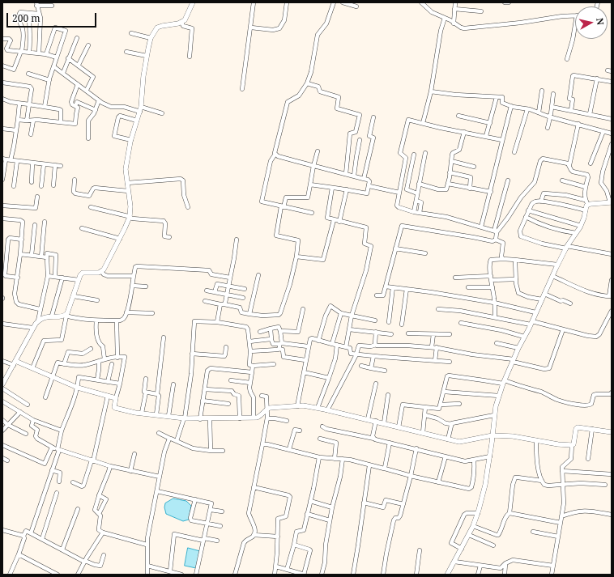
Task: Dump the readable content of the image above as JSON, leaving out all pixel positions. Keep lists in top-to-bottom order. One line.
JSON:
{"scale_bar":"200 m","north":"right"}
